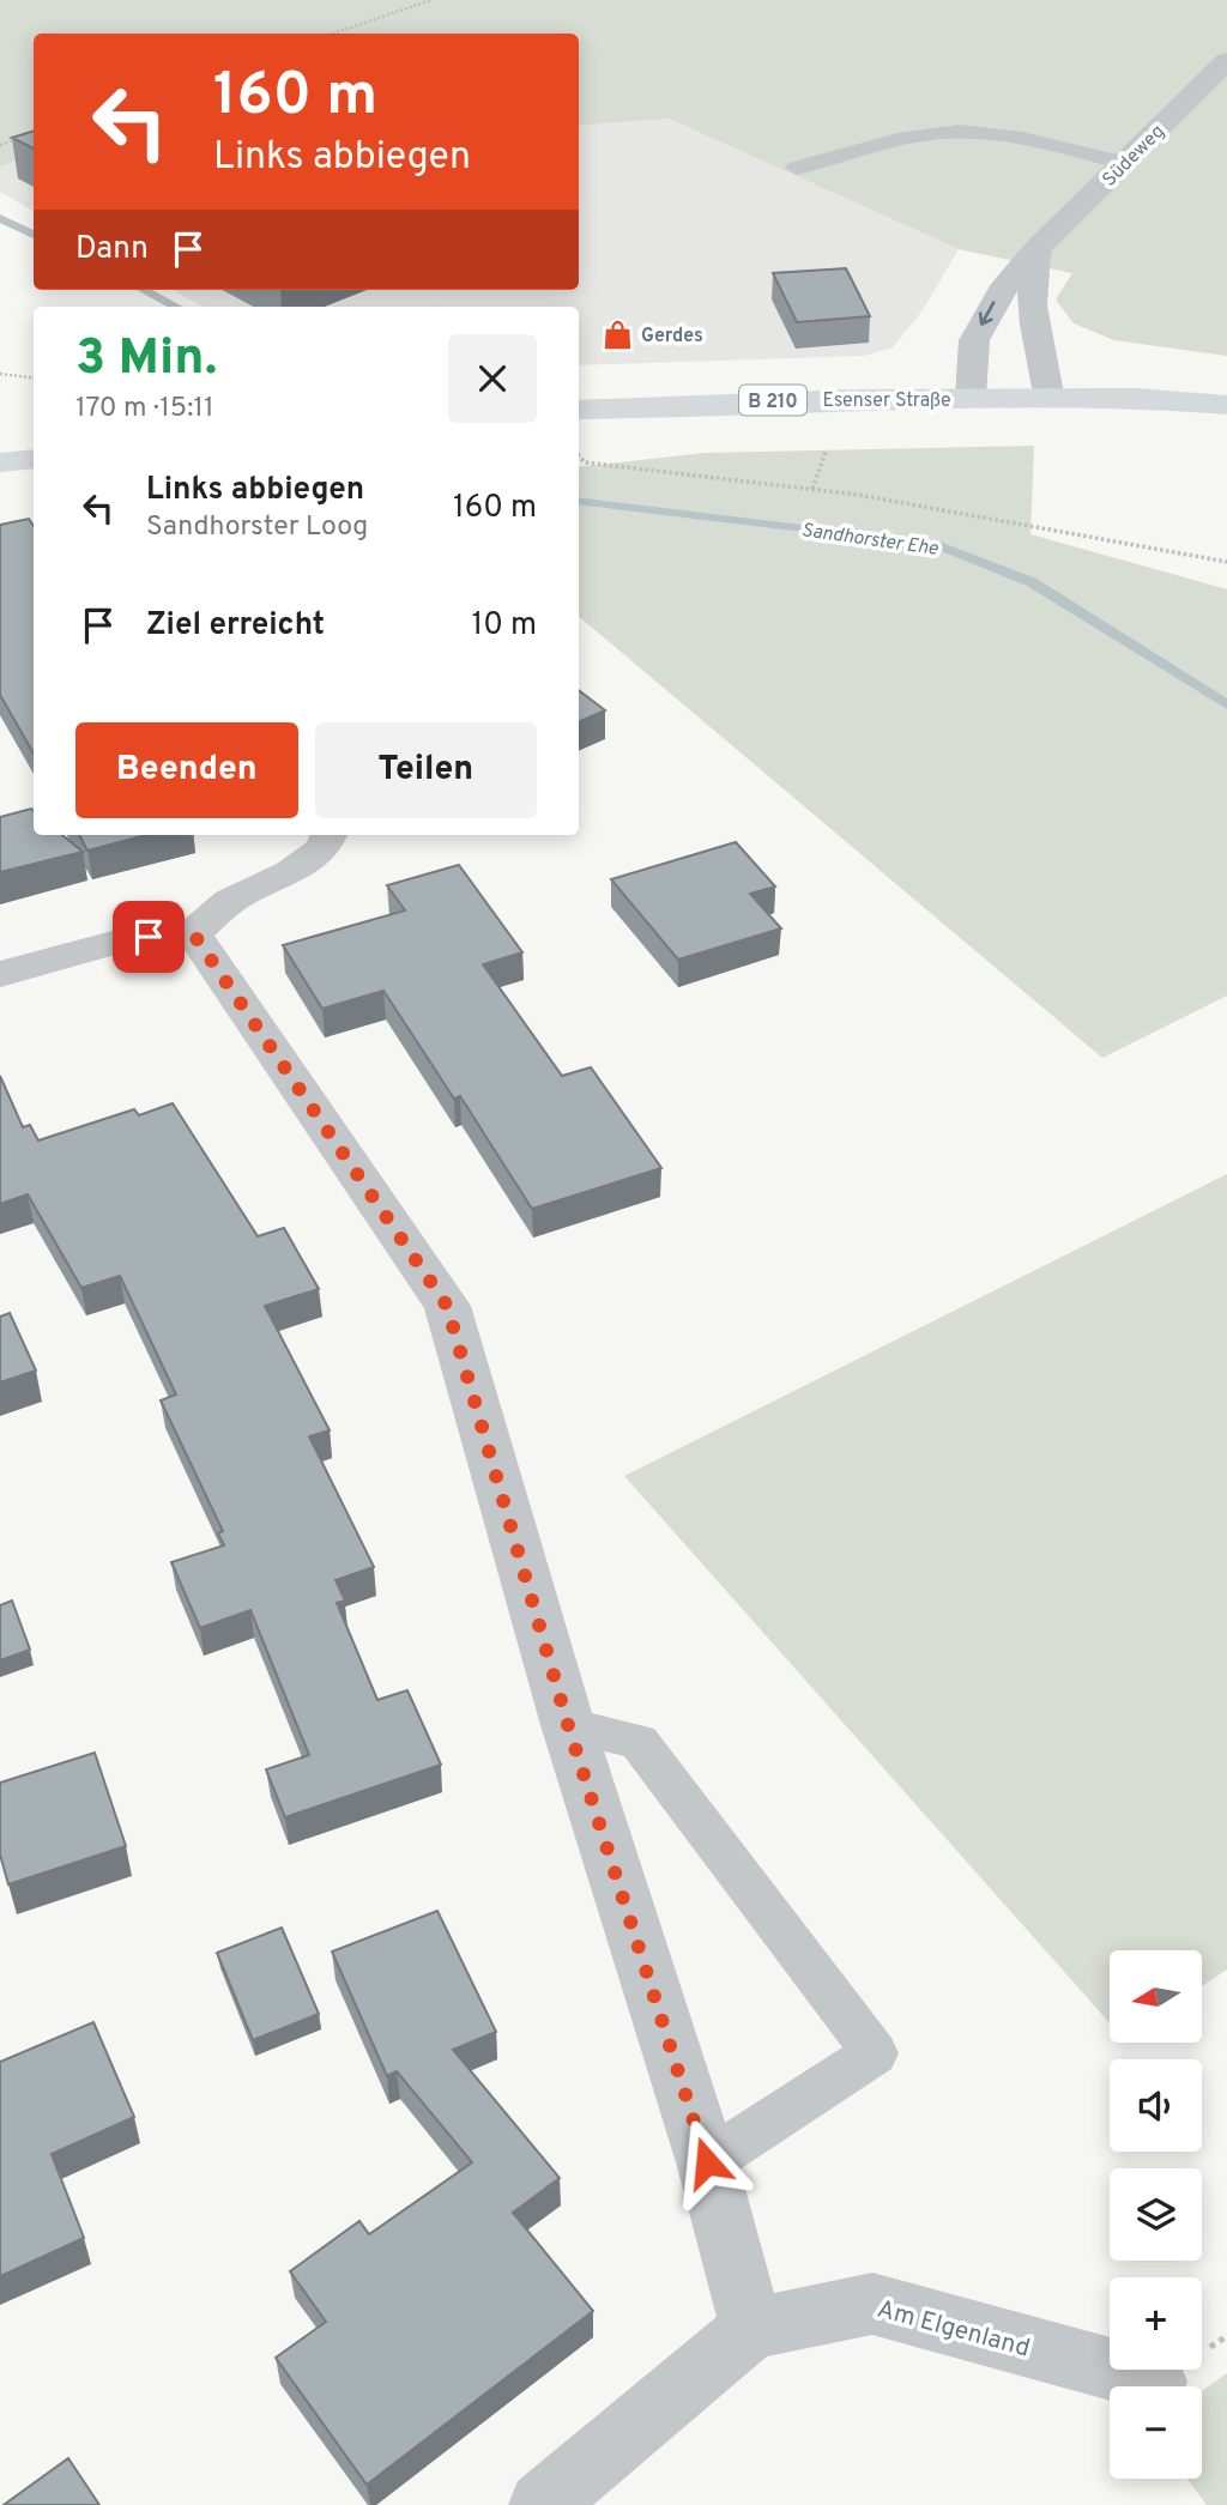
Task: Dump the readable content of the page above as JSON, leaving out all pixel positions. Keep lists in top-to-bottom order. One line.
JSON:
{"streets":{"main road":["Esenser Straße","B 210"],"street":["Südeweg","Am Elgenland"]},"crossings":[["Südeweg","Esenser Straße"]],"one_way":["Südeweg"],"water":["Sandhorster Ehe"],"places":{"shop":["Gerdes"]},"north":"left","page":{"turn":["160 m","Links abbiegen"],"then":"Dann","heading":["3 Min.","170 m · 15:11"],"list":[{"name":"Links abbiegen","note":"Sandhorster Loog","value":"160 m"},{"name":"Ziel erreicht","value":"10 m"}],"buttons":["Beenden","Teilen"],"map_buttons":["+","−"]}}
